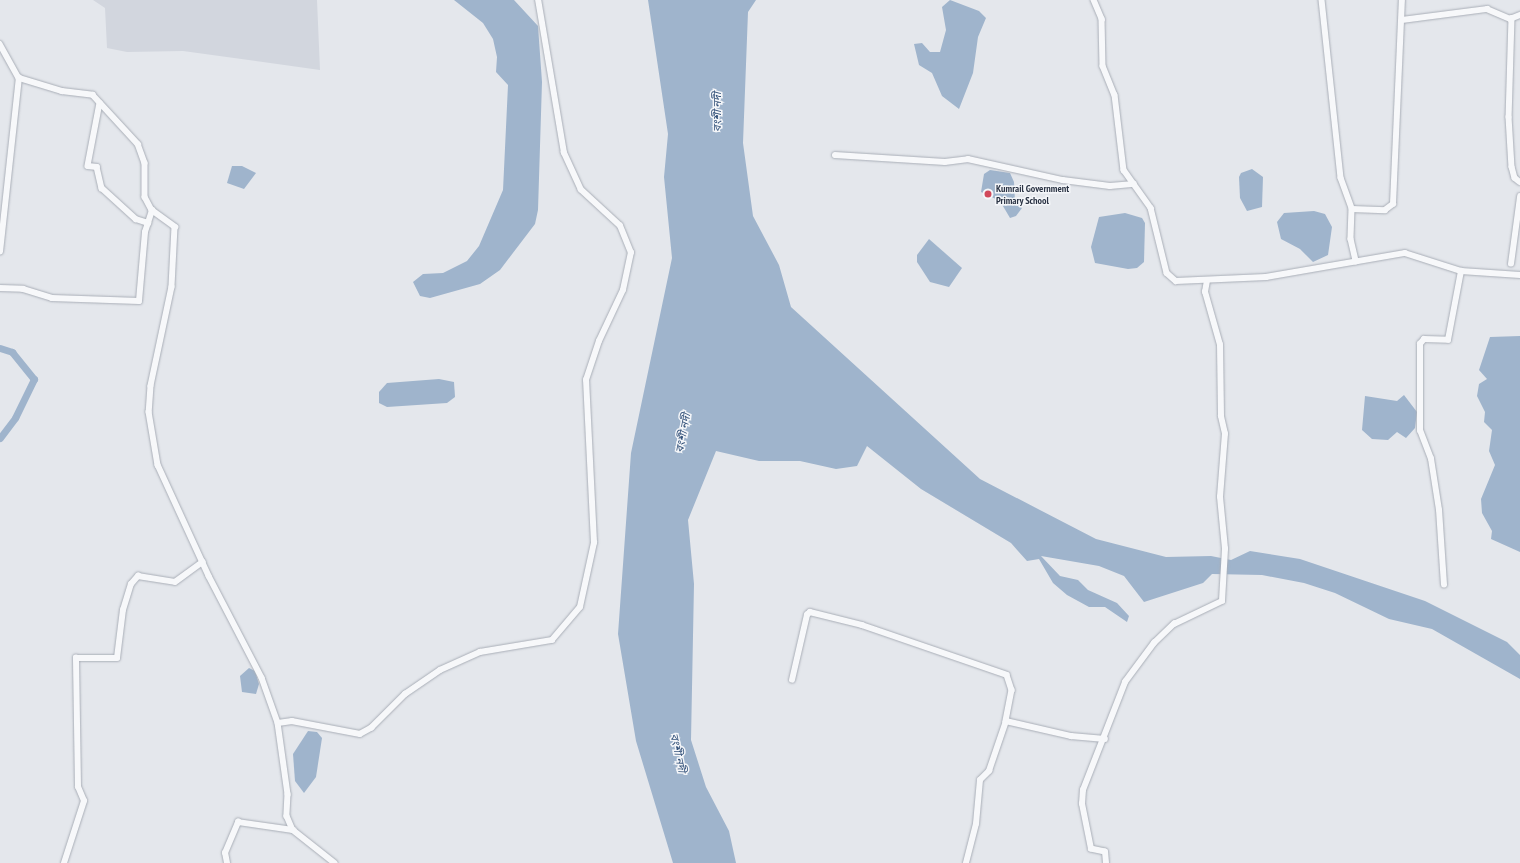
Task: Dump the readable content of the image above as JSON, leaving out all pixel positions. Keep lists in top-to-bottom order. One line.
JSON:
{"water":["বংশী নদী"],"places":["Kumrail Government Primary School"]}
